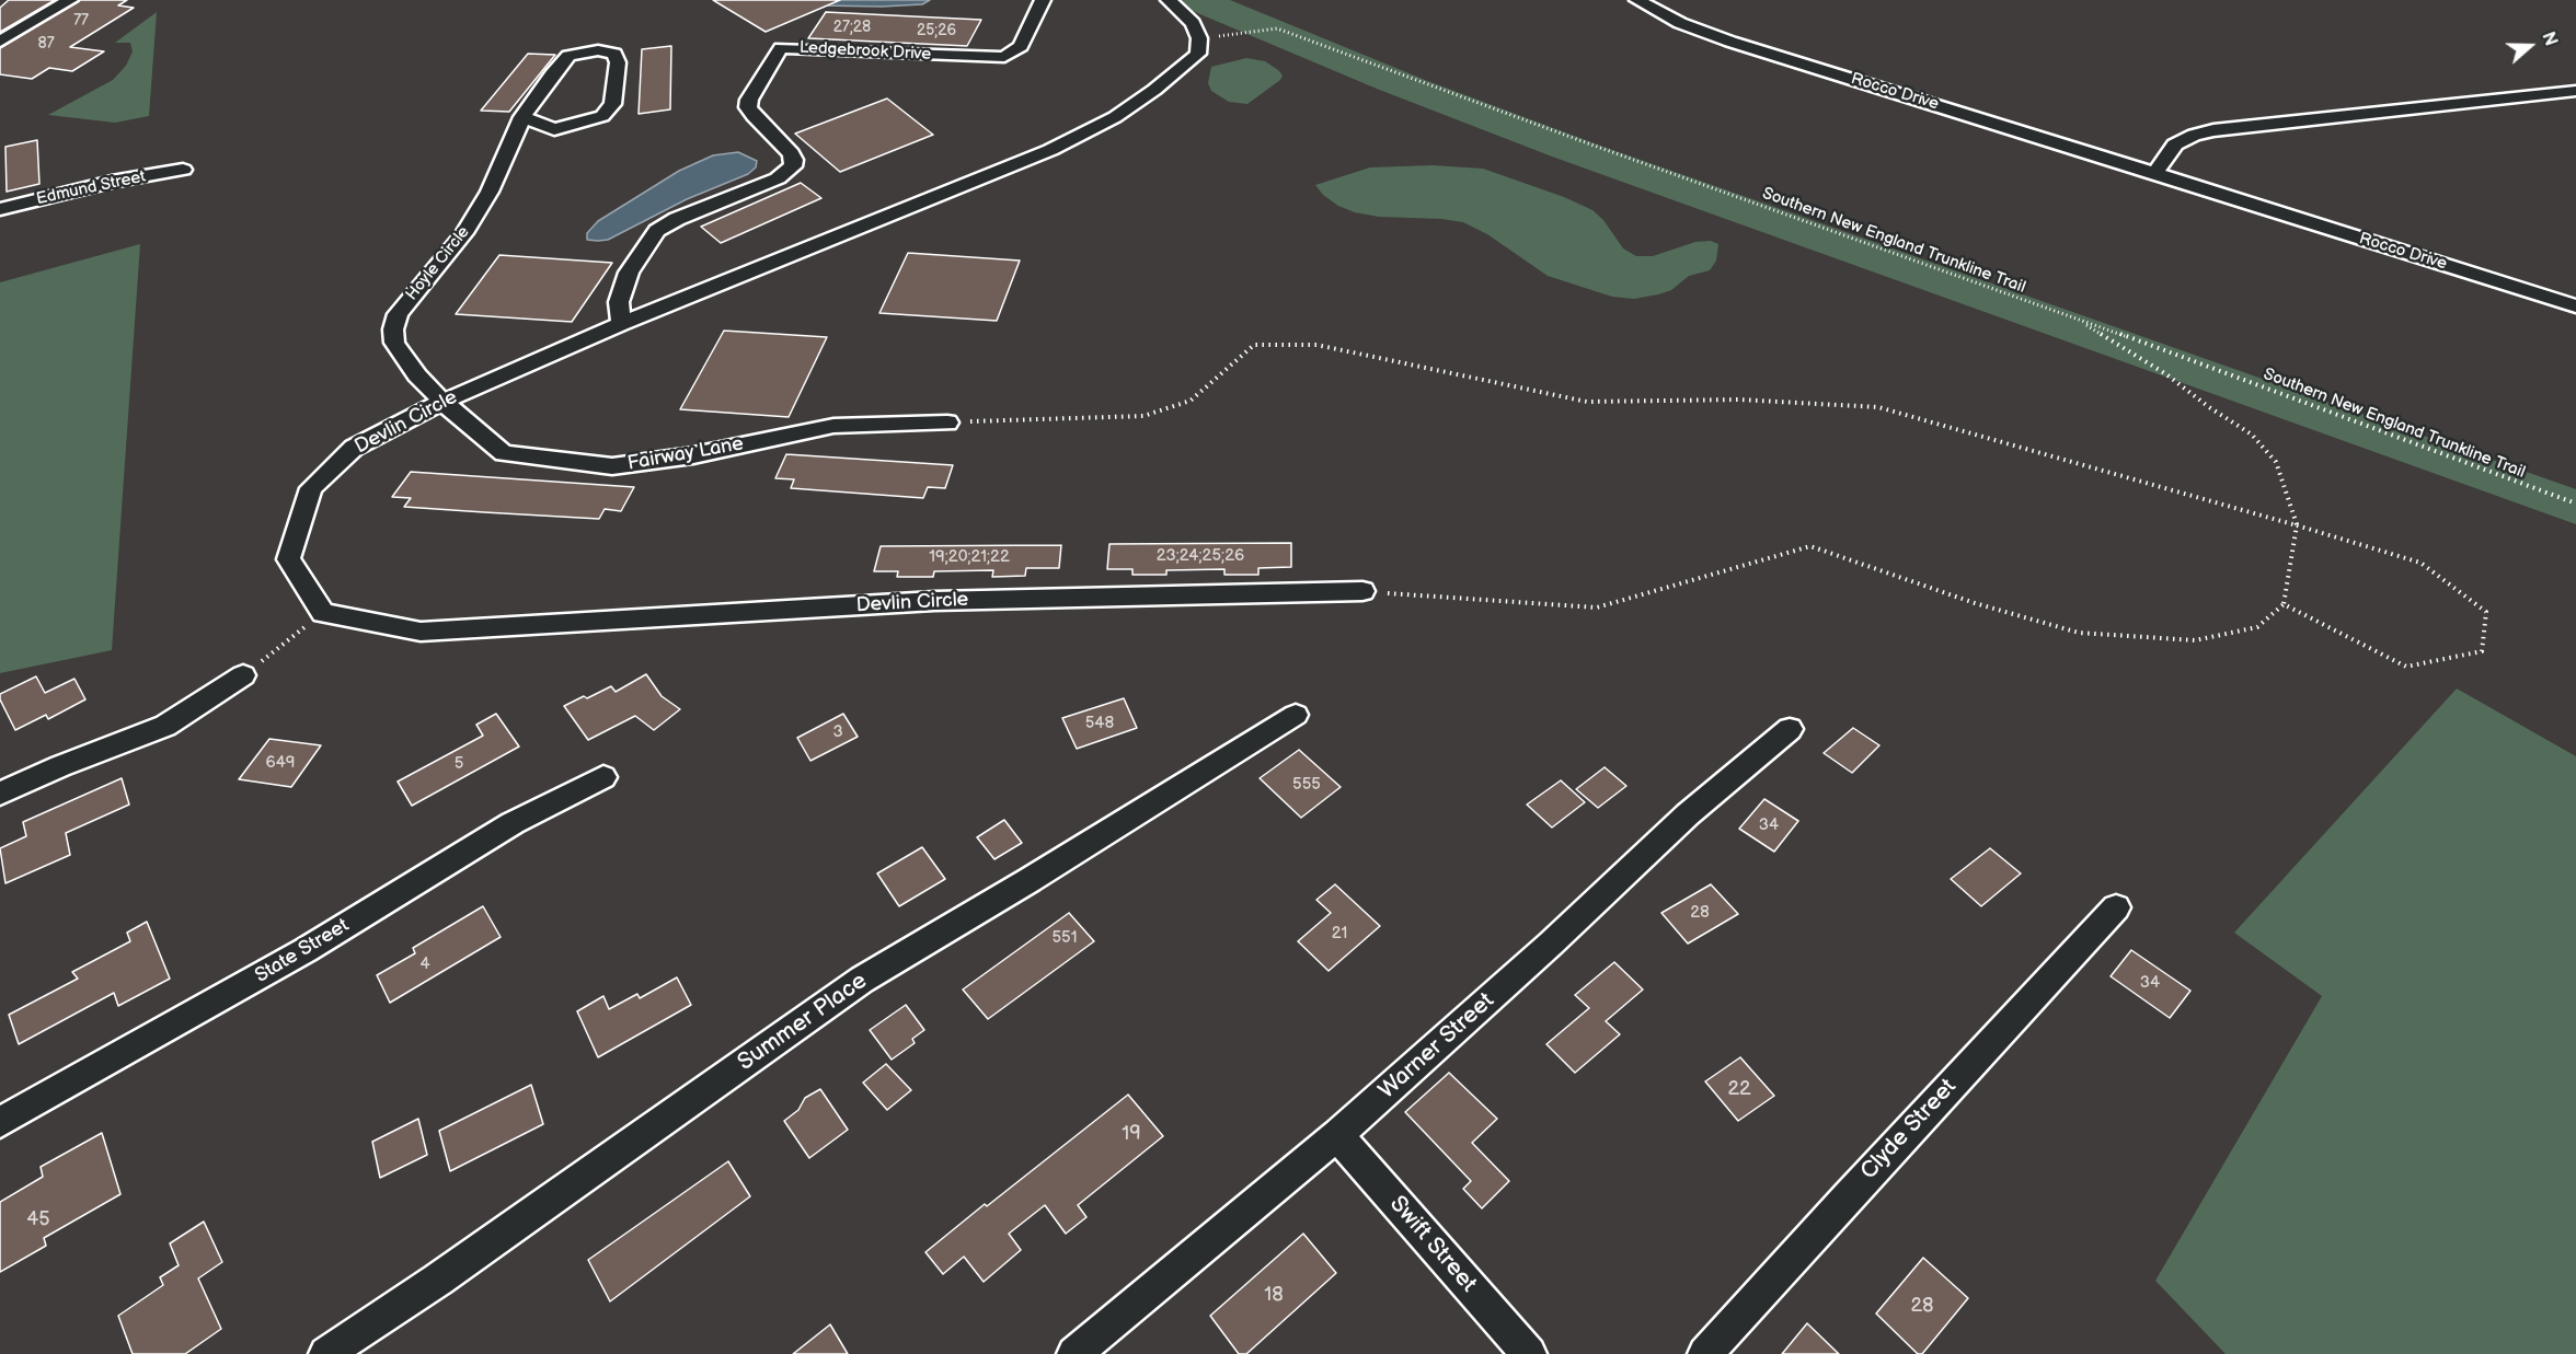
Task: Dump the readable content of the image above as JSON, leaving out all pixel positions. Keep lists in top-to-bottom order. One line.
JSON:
{"streets":{"street":["Ledgebrook Drive","Rocco Drive","Edmund Street","Hoyle Circle","Devlin Circle","Fairway Lane","State Street","Summer Place","Warner Street","Clyde Street","Swift Street"],"path":["Southern New England Trunkline Trail"]},"crossings":[["Ledgebrook Drive","Devlin Circle"],["Southern New England Trunkline Trail","Devlin Circle"],["Hoyle Circle","Devlin Circle"],["Hoyle Circle","Fairway Lane"],["Devlin Circle","Fairway Lane"],["Warner Street","Swift Street"]],"house_numbers":["77","27;28","25;26","87","23;24;25;26","19;20;21;22","548","3","649","5","555","34","28","21","551","4","34","22","19","45","18","28"],"north":"right"}
